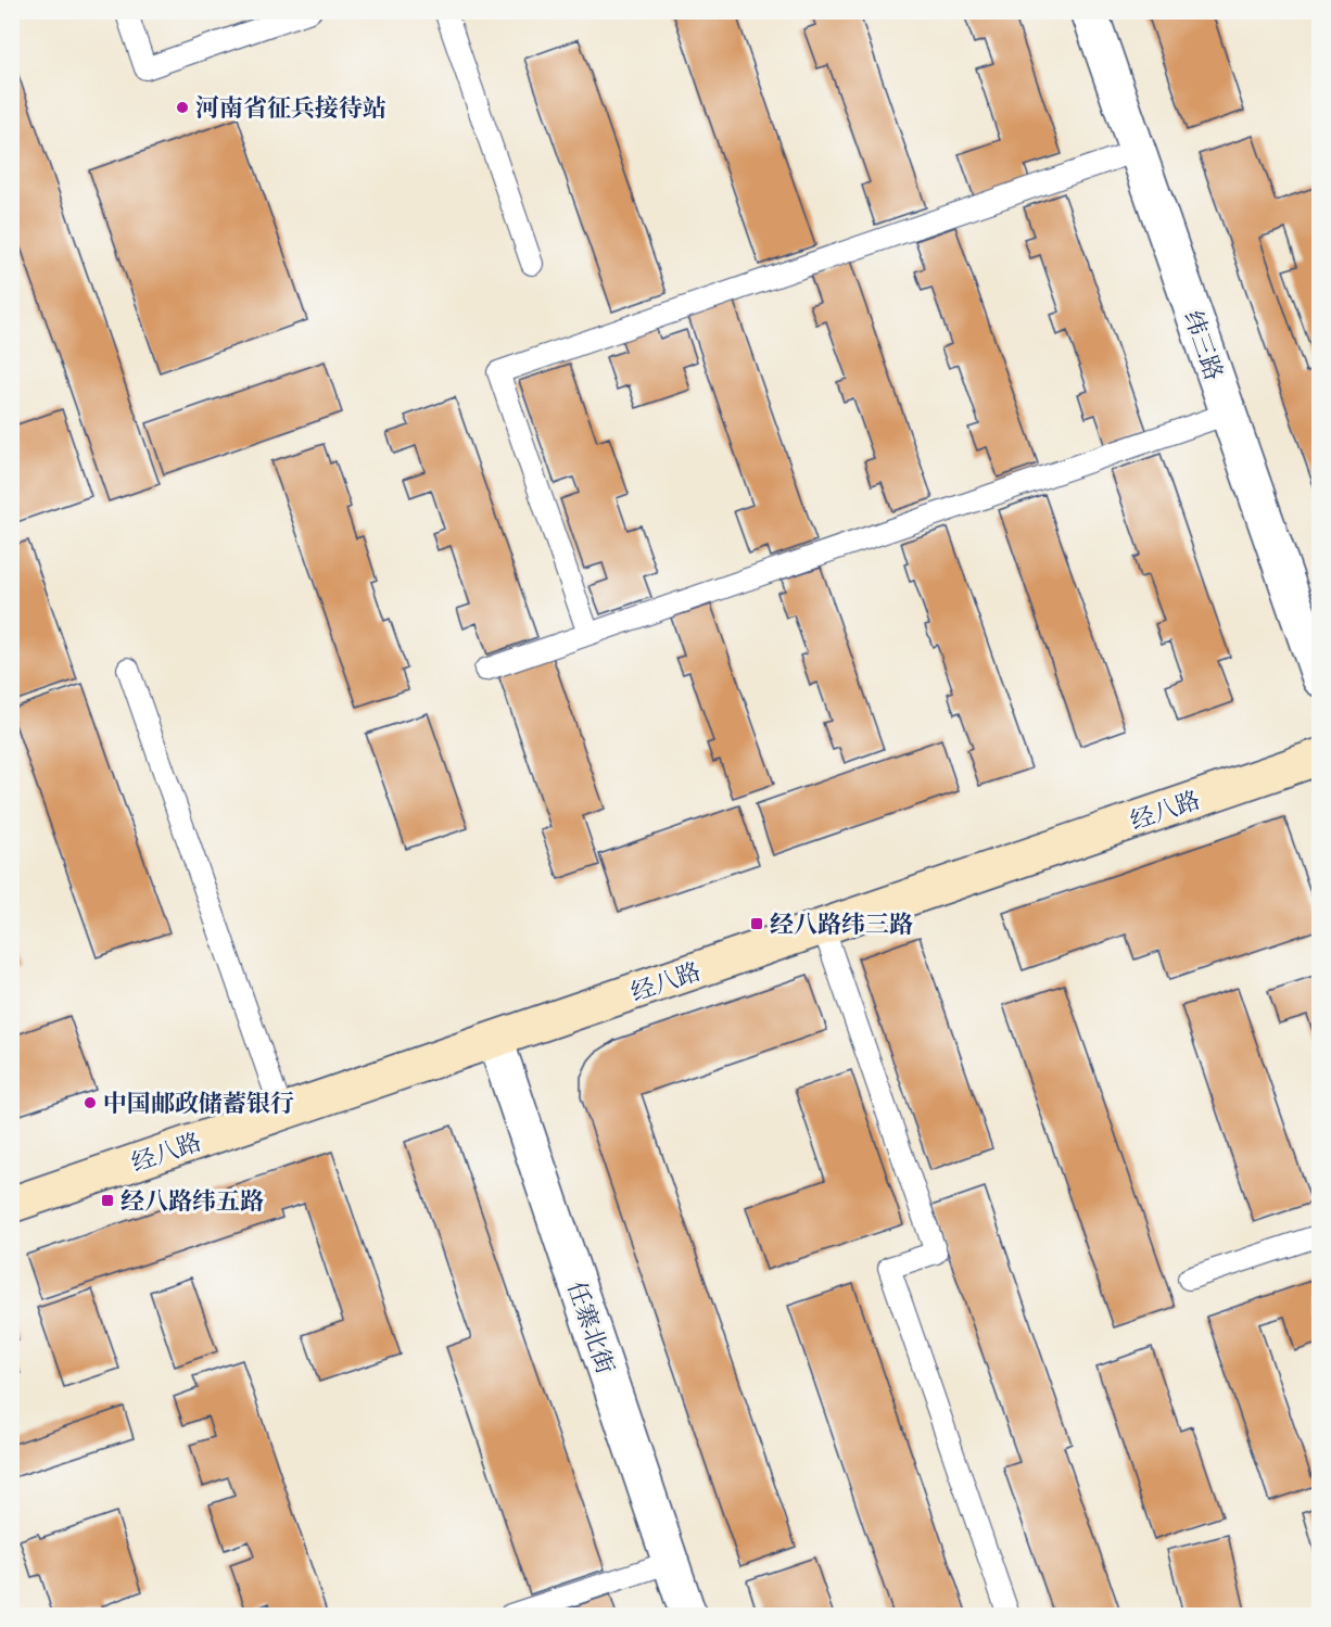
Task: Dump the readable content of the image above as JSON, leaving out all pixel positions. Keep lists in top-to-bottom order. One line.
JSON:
{"streets":{"street":["纬三路","经八路","任寨北街"]},"crossings":[["经八路","任寨北街"]],"places":{"other":["河南省征兵接待站","中国邮政储蓄银行"],"transit":["经八路纬三路","经八路纬五路"]}}
